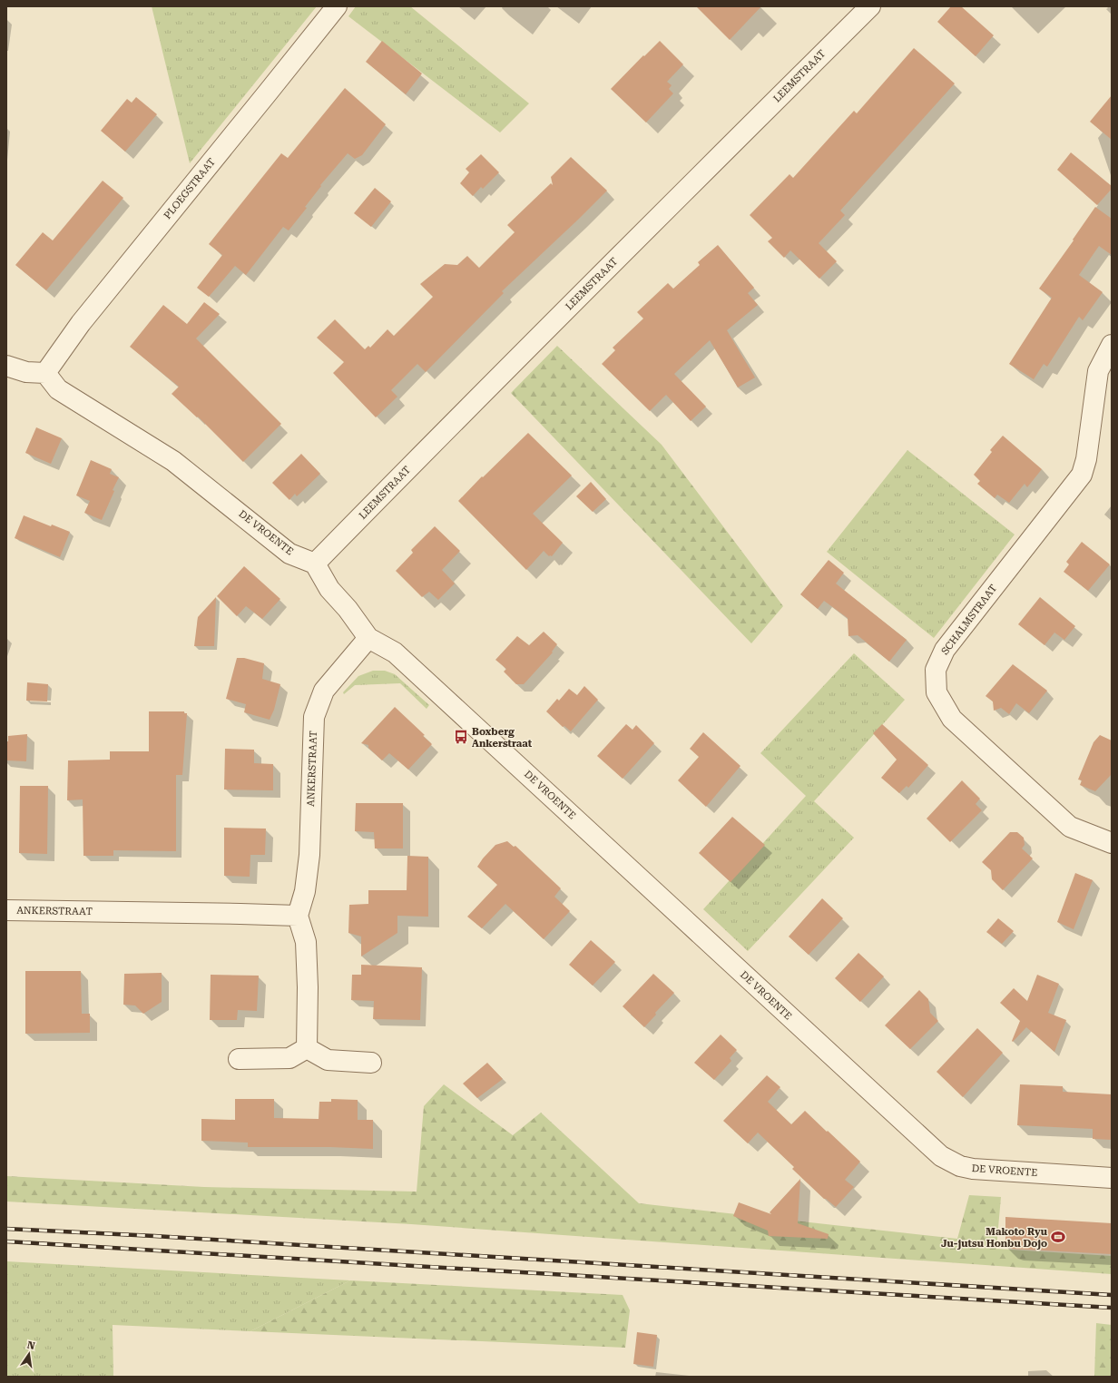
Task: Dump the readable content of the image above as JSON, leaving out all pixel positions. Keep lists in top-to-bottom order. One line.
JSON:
{"streets":{"street":["LEEMSTRAAT","PLOEGSTRAAT","DE VROENTE","SCHALMSTRAAT","ANKERSTRAAT"]},"crossings":[["LEEMSTRAAT","DE VROENTE"],["PLOEGSTRAAT","DE VROENTE"],["DE VROENTE","ANKERSTRAAT"]],"places":{"bus stop":["Boxberg Ankerstraat"],"sports":["Makoto Ryu Ju-jutsu Honbu Dojo"]},"north":"top"}
